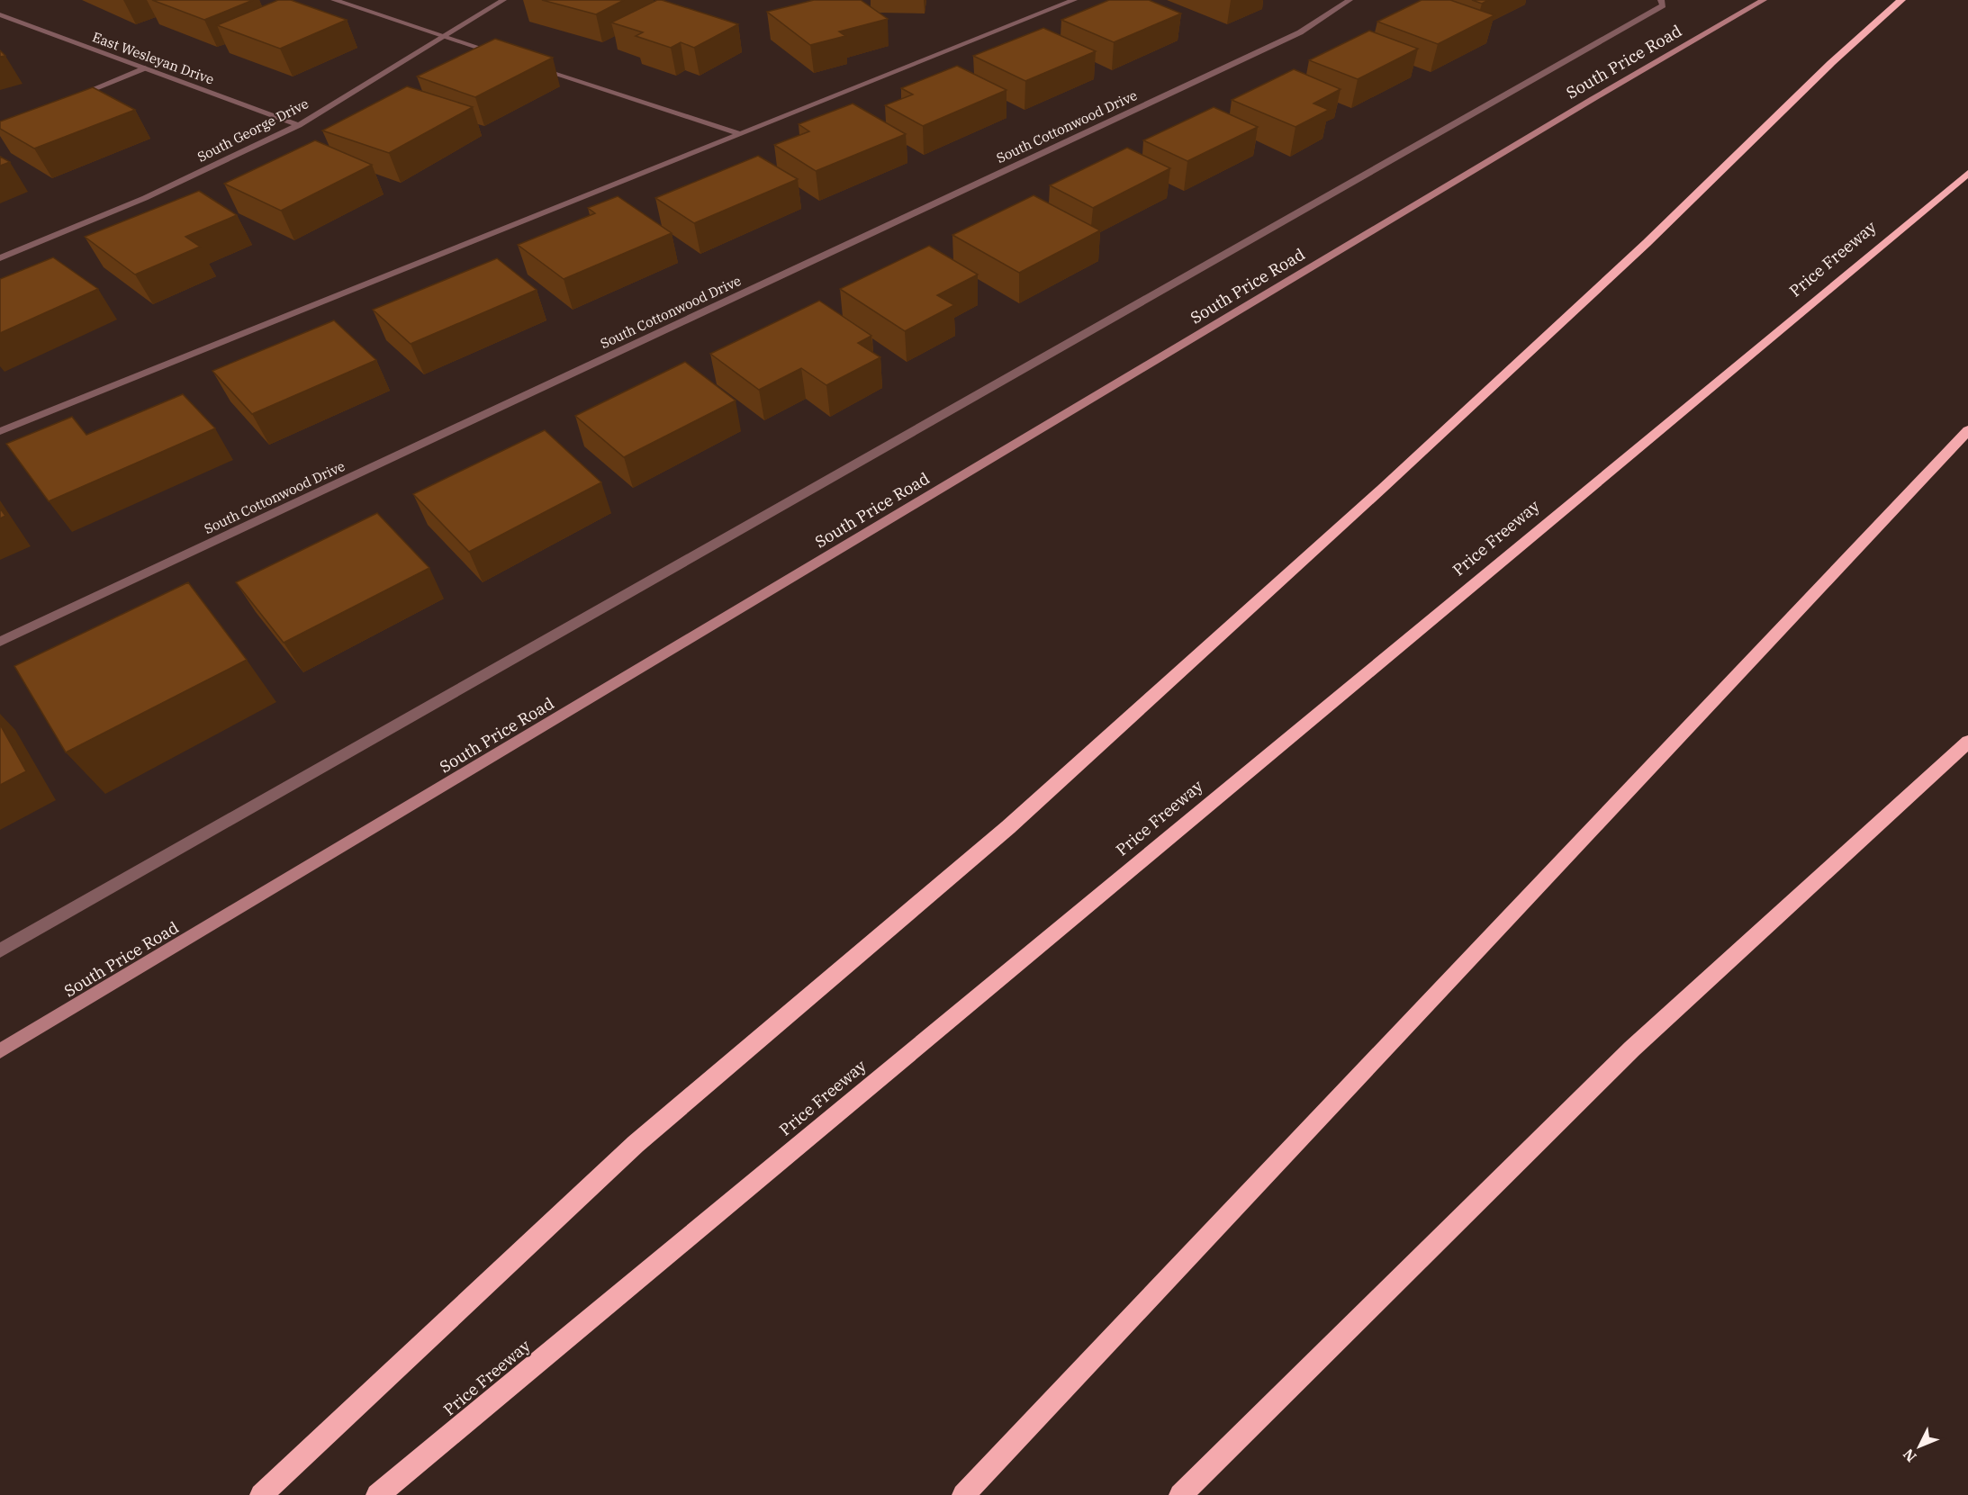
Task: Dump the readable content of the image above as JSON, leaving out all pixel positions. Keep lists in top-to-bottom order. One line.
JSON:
{"streets":{"highway":["Price Freeway"],"main road":["South Price Road"],"street":["East Wesleyan Drive","South Cottonwood Drive","South George Drive"]},"crossings":[["East Wesleyan Drive","South George Drive"]],"north":"bottom left"}
